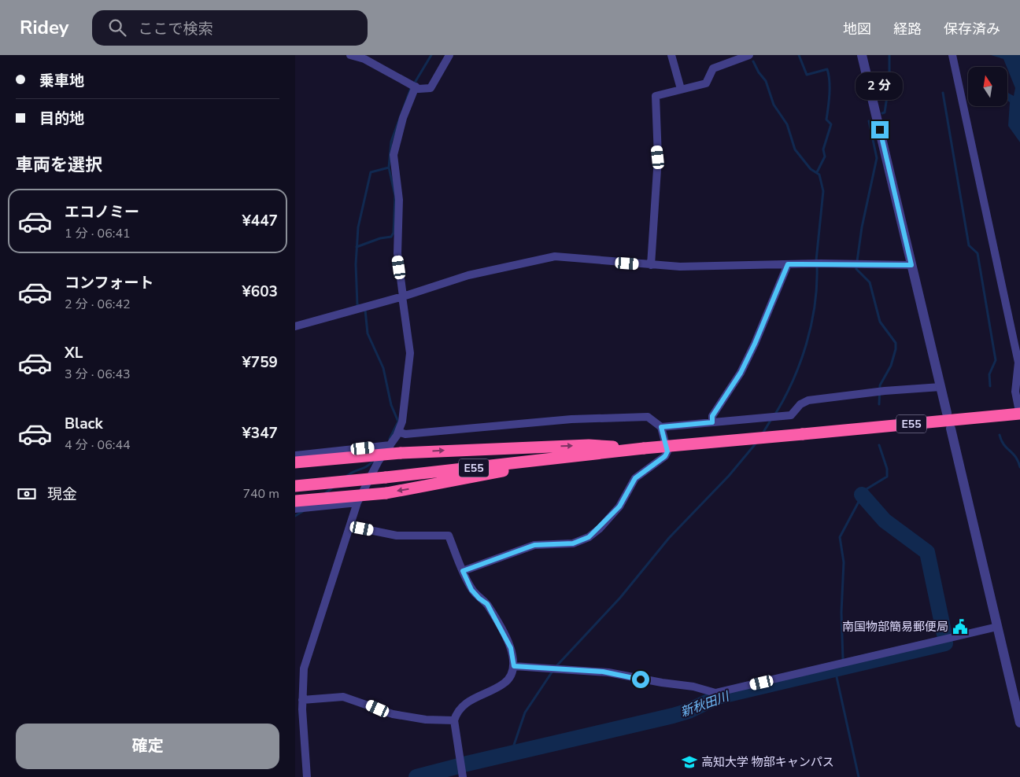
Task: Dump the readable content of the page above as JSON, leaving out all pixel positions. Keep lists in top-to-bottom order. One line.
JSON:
{"streets":{"highway":["E55"]},"water":["新秋田川"],"places":{"public building":["南国物部簡易郵便局"],"school or university":["高知大学 物部キャンパス"]},"north":"top","page":{"header":"Ridey","search":"ここで検索","nav":["地図","経路","保存済み"],"banner":["乗車地","目的地"],"bubble":"2 分","heading":"車両を選択","list":[{"name":"エコノミー","note":"1 分 · 06:41","value":"¥447"},{"name":"コンフォート","note":"2 分 · 06:42","value":"¥603"},{"name":"XL","note":"3 分 · 06:43","value":"¥759"},{"name":"Black","note":"4 分 · 06:44","value":"¥347"}],"pay":["現金","740 m"],"buttons":"確定"}}
